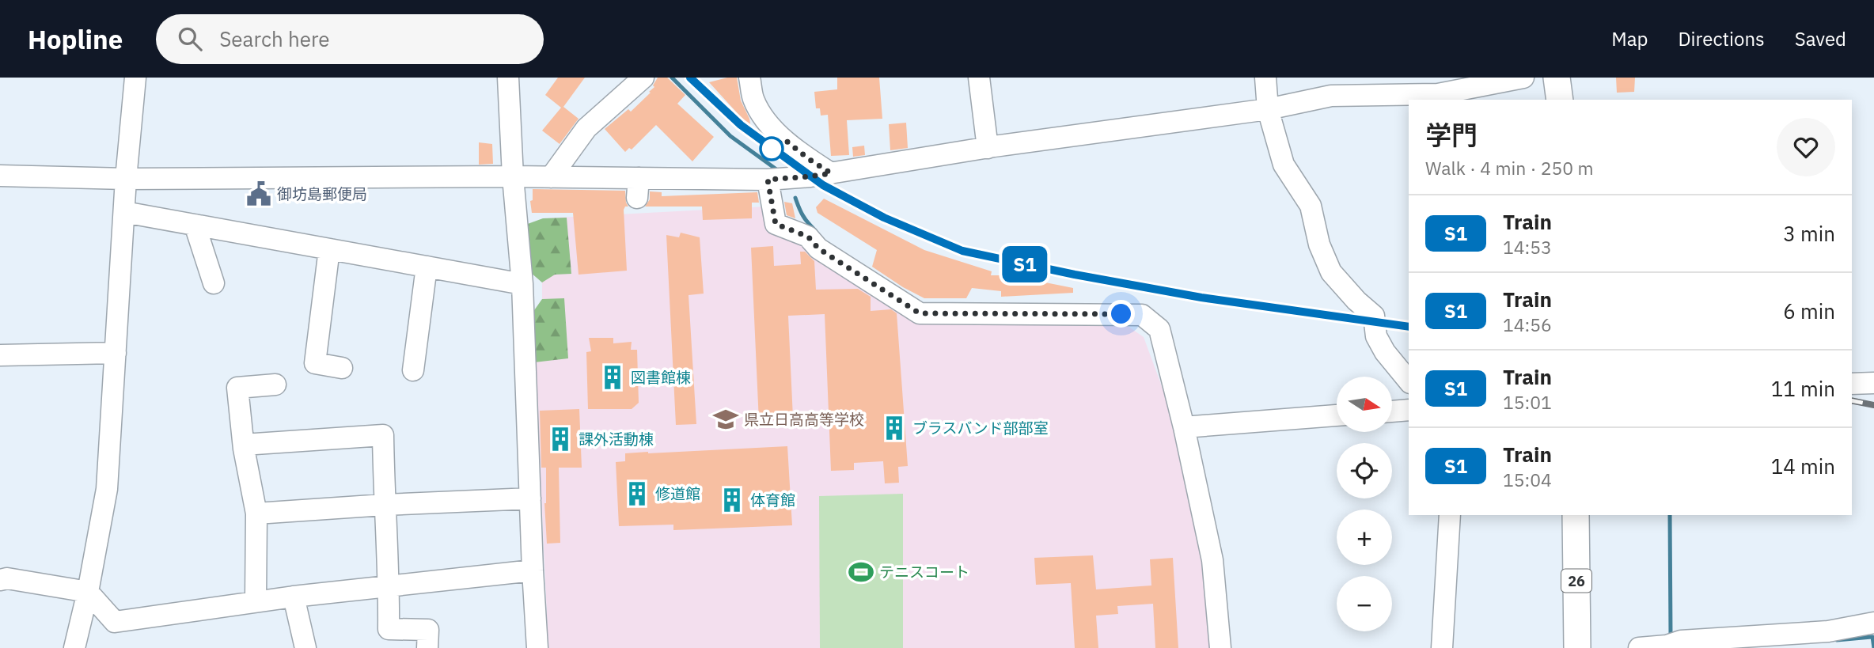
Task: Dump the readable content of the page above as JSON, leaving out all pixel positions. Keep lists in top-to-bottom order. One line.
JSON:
{"streets":{"main road":["26"]},"places":{"public building":["御坊島郵便局"],"building":["図書館棟","ブラスバンド部部室","課外活動棟","修道館","体育館"],"school or university":["県立日高高等学校"],"sports":["テニスコート"]},"north":"right","page":{"header":"Hopline","search":"Search here","nav":["Map","Directions","Saved"],"on_map":"S1","heading":["学門","Walk · 4 min · 250 m"],"list":[{"mark":"S1","name":"Train","note":"14:53","value":"3 min"},{"mark":"S1","name":"Train","note":"14:56","value":"6 min"},{"mark":"S1","name":"Train","note":"15:01","value":"11 min"},{"mark":"S1","name":"Train","note":"15:04","value":"14 min"}],"map_buttons":["+","−"]}}
